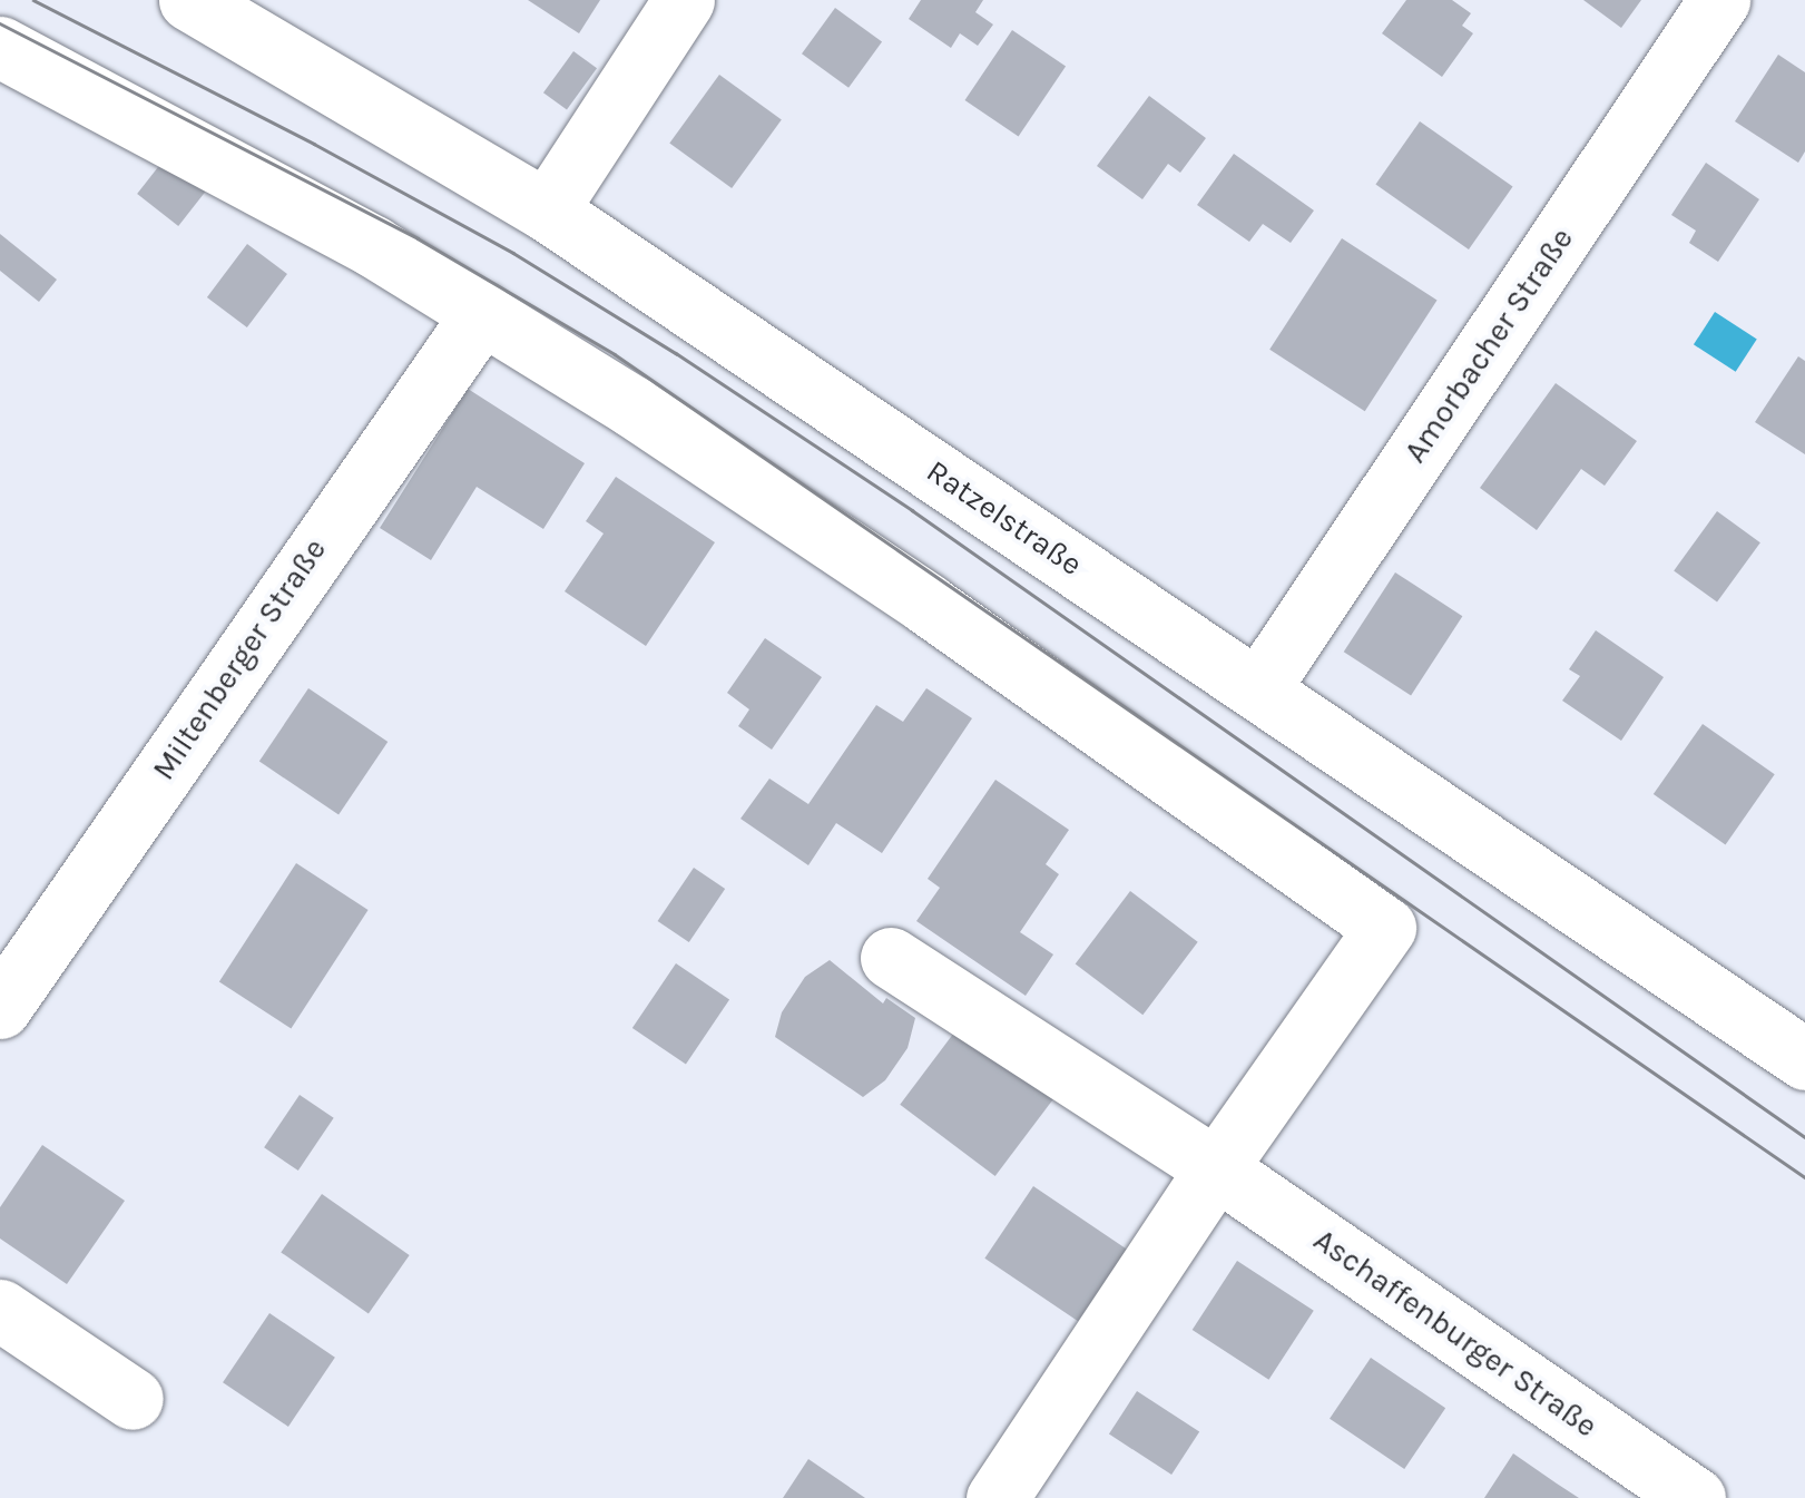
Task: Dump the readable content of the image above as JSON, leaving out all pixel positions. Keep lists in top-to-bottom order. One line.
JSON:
{"streets":{"street":["Amorbacher Straße","Ratzelstraße","Miltenberger Straße","Aschaffenburger Straße"]},"crossings":[["Amorbacher Straße","Ratzelstraße"]]}
